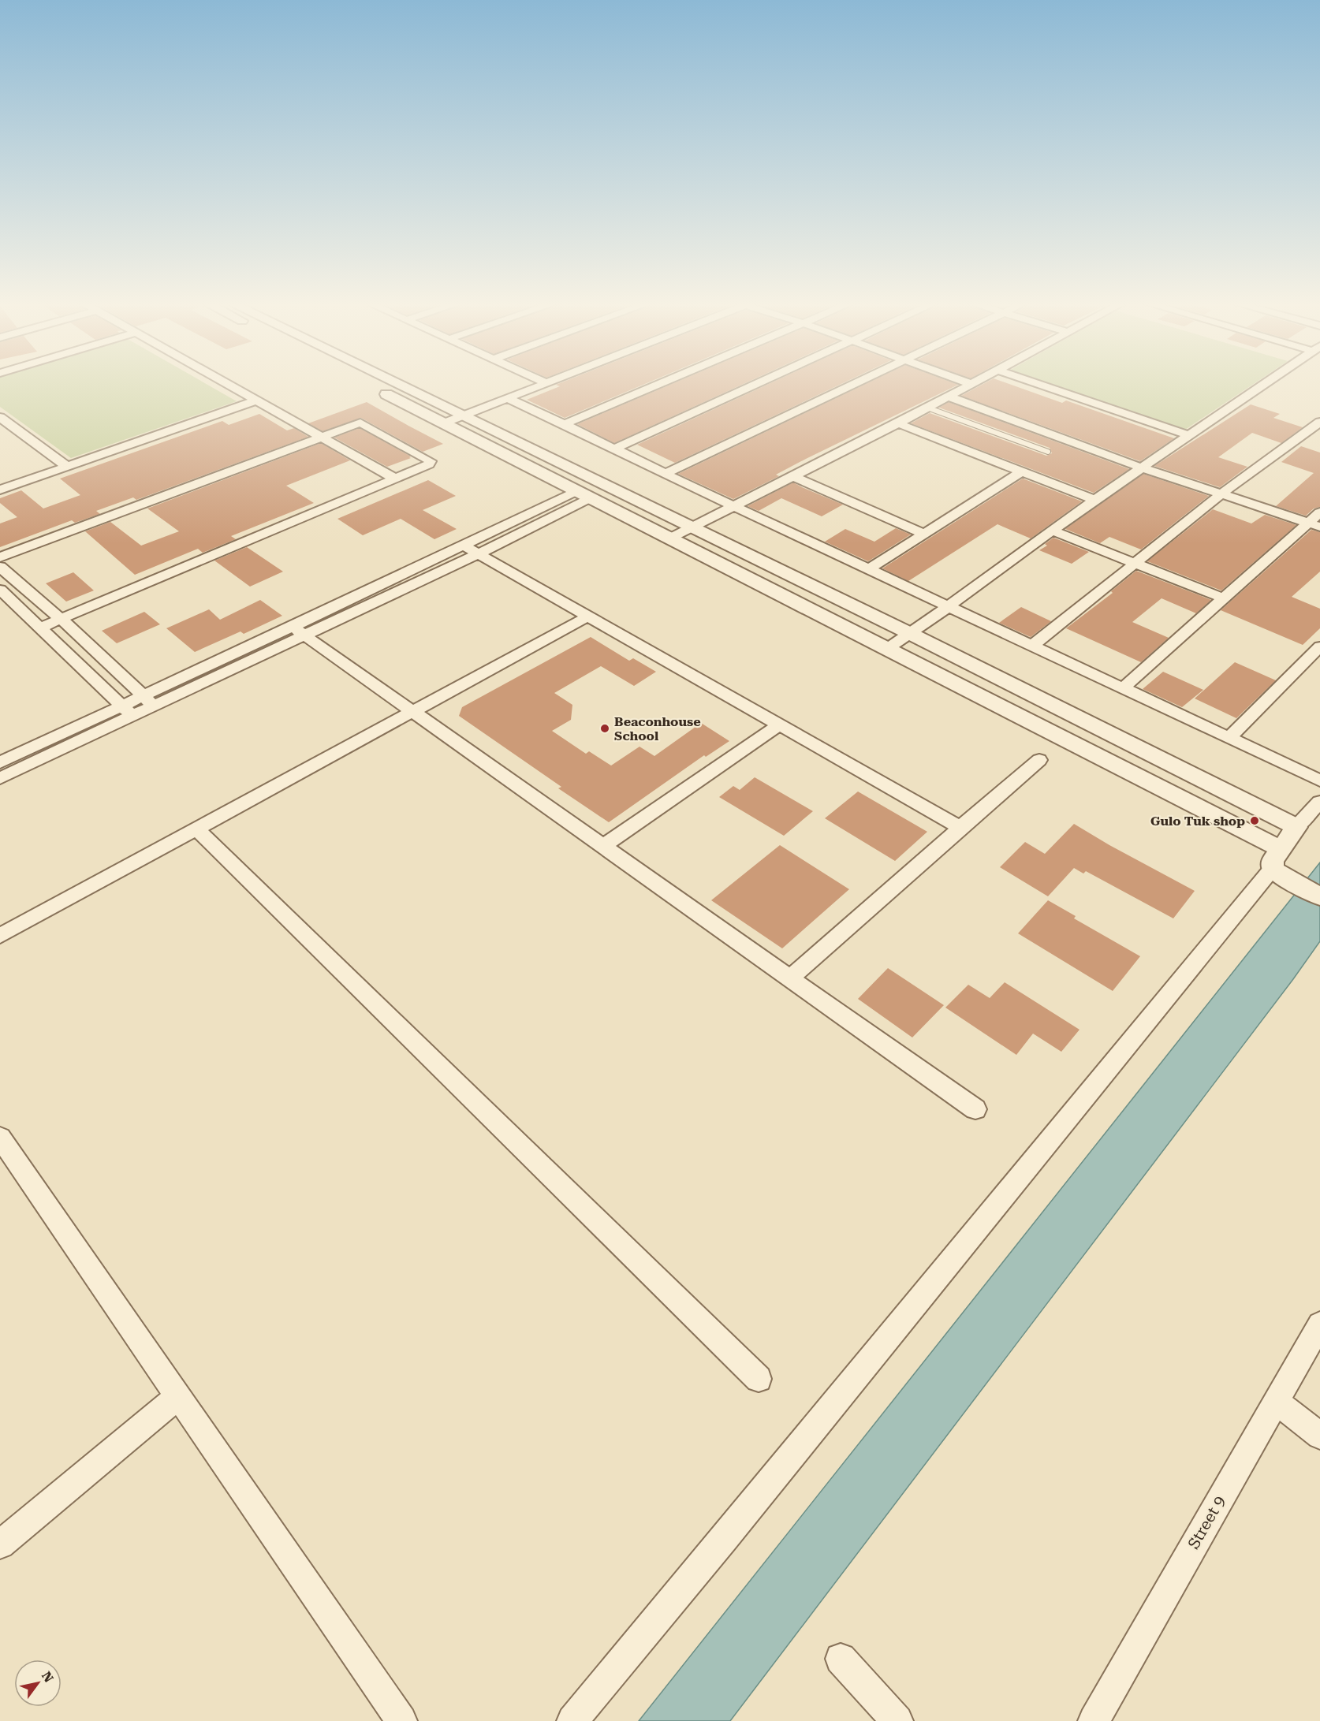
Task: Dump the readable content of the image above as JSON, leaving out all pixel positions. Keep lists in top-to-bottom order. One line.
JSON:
{"streets":{"street":["Street 9"]},"places":["Beaconhouse School","Gulo Tuk shop"],"north":"top right"}
